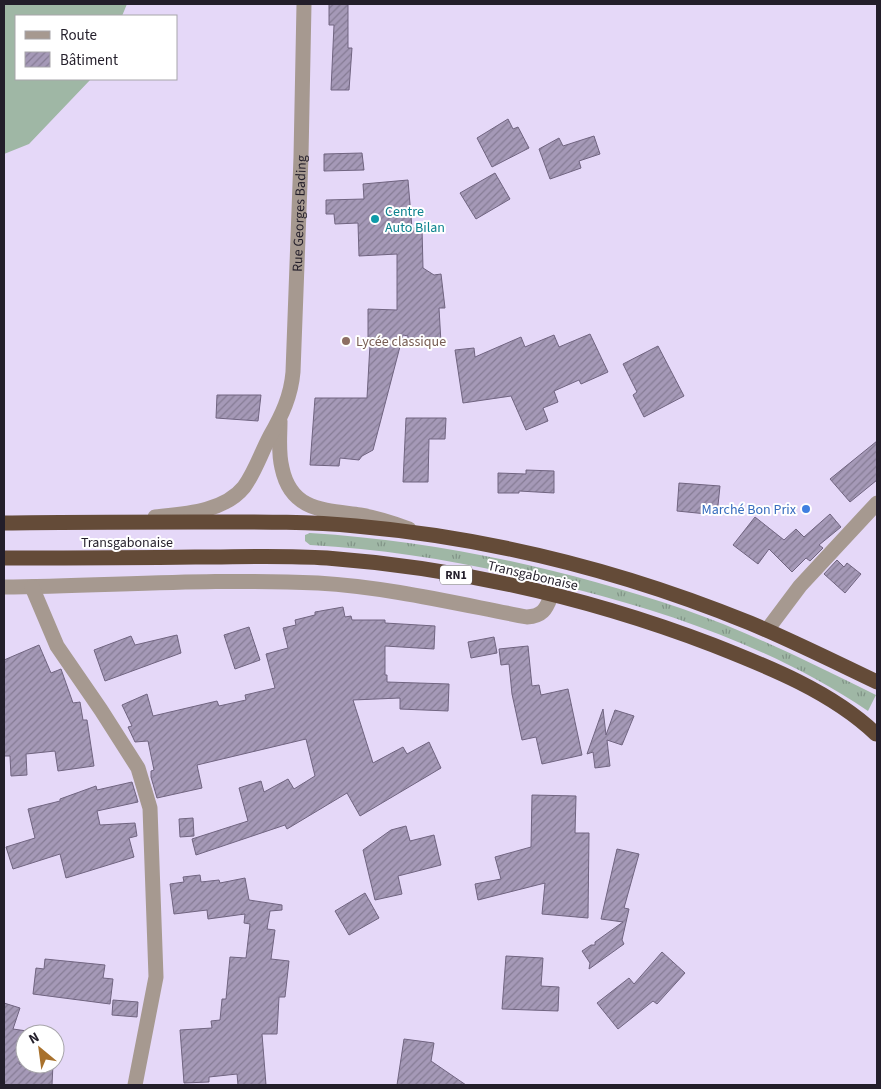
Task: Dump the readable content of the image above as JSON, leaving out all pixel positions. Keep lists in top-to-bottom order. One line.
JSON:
{"streets":{"highway":["Transgabonaise","RN1"],"street":["Rue Georges Bading"]},"places":["Centre Auto Bilan","Lycée classique","Marché Bon Prix"],"legend":["Route","Bâtiment"],"north":"top left"}
